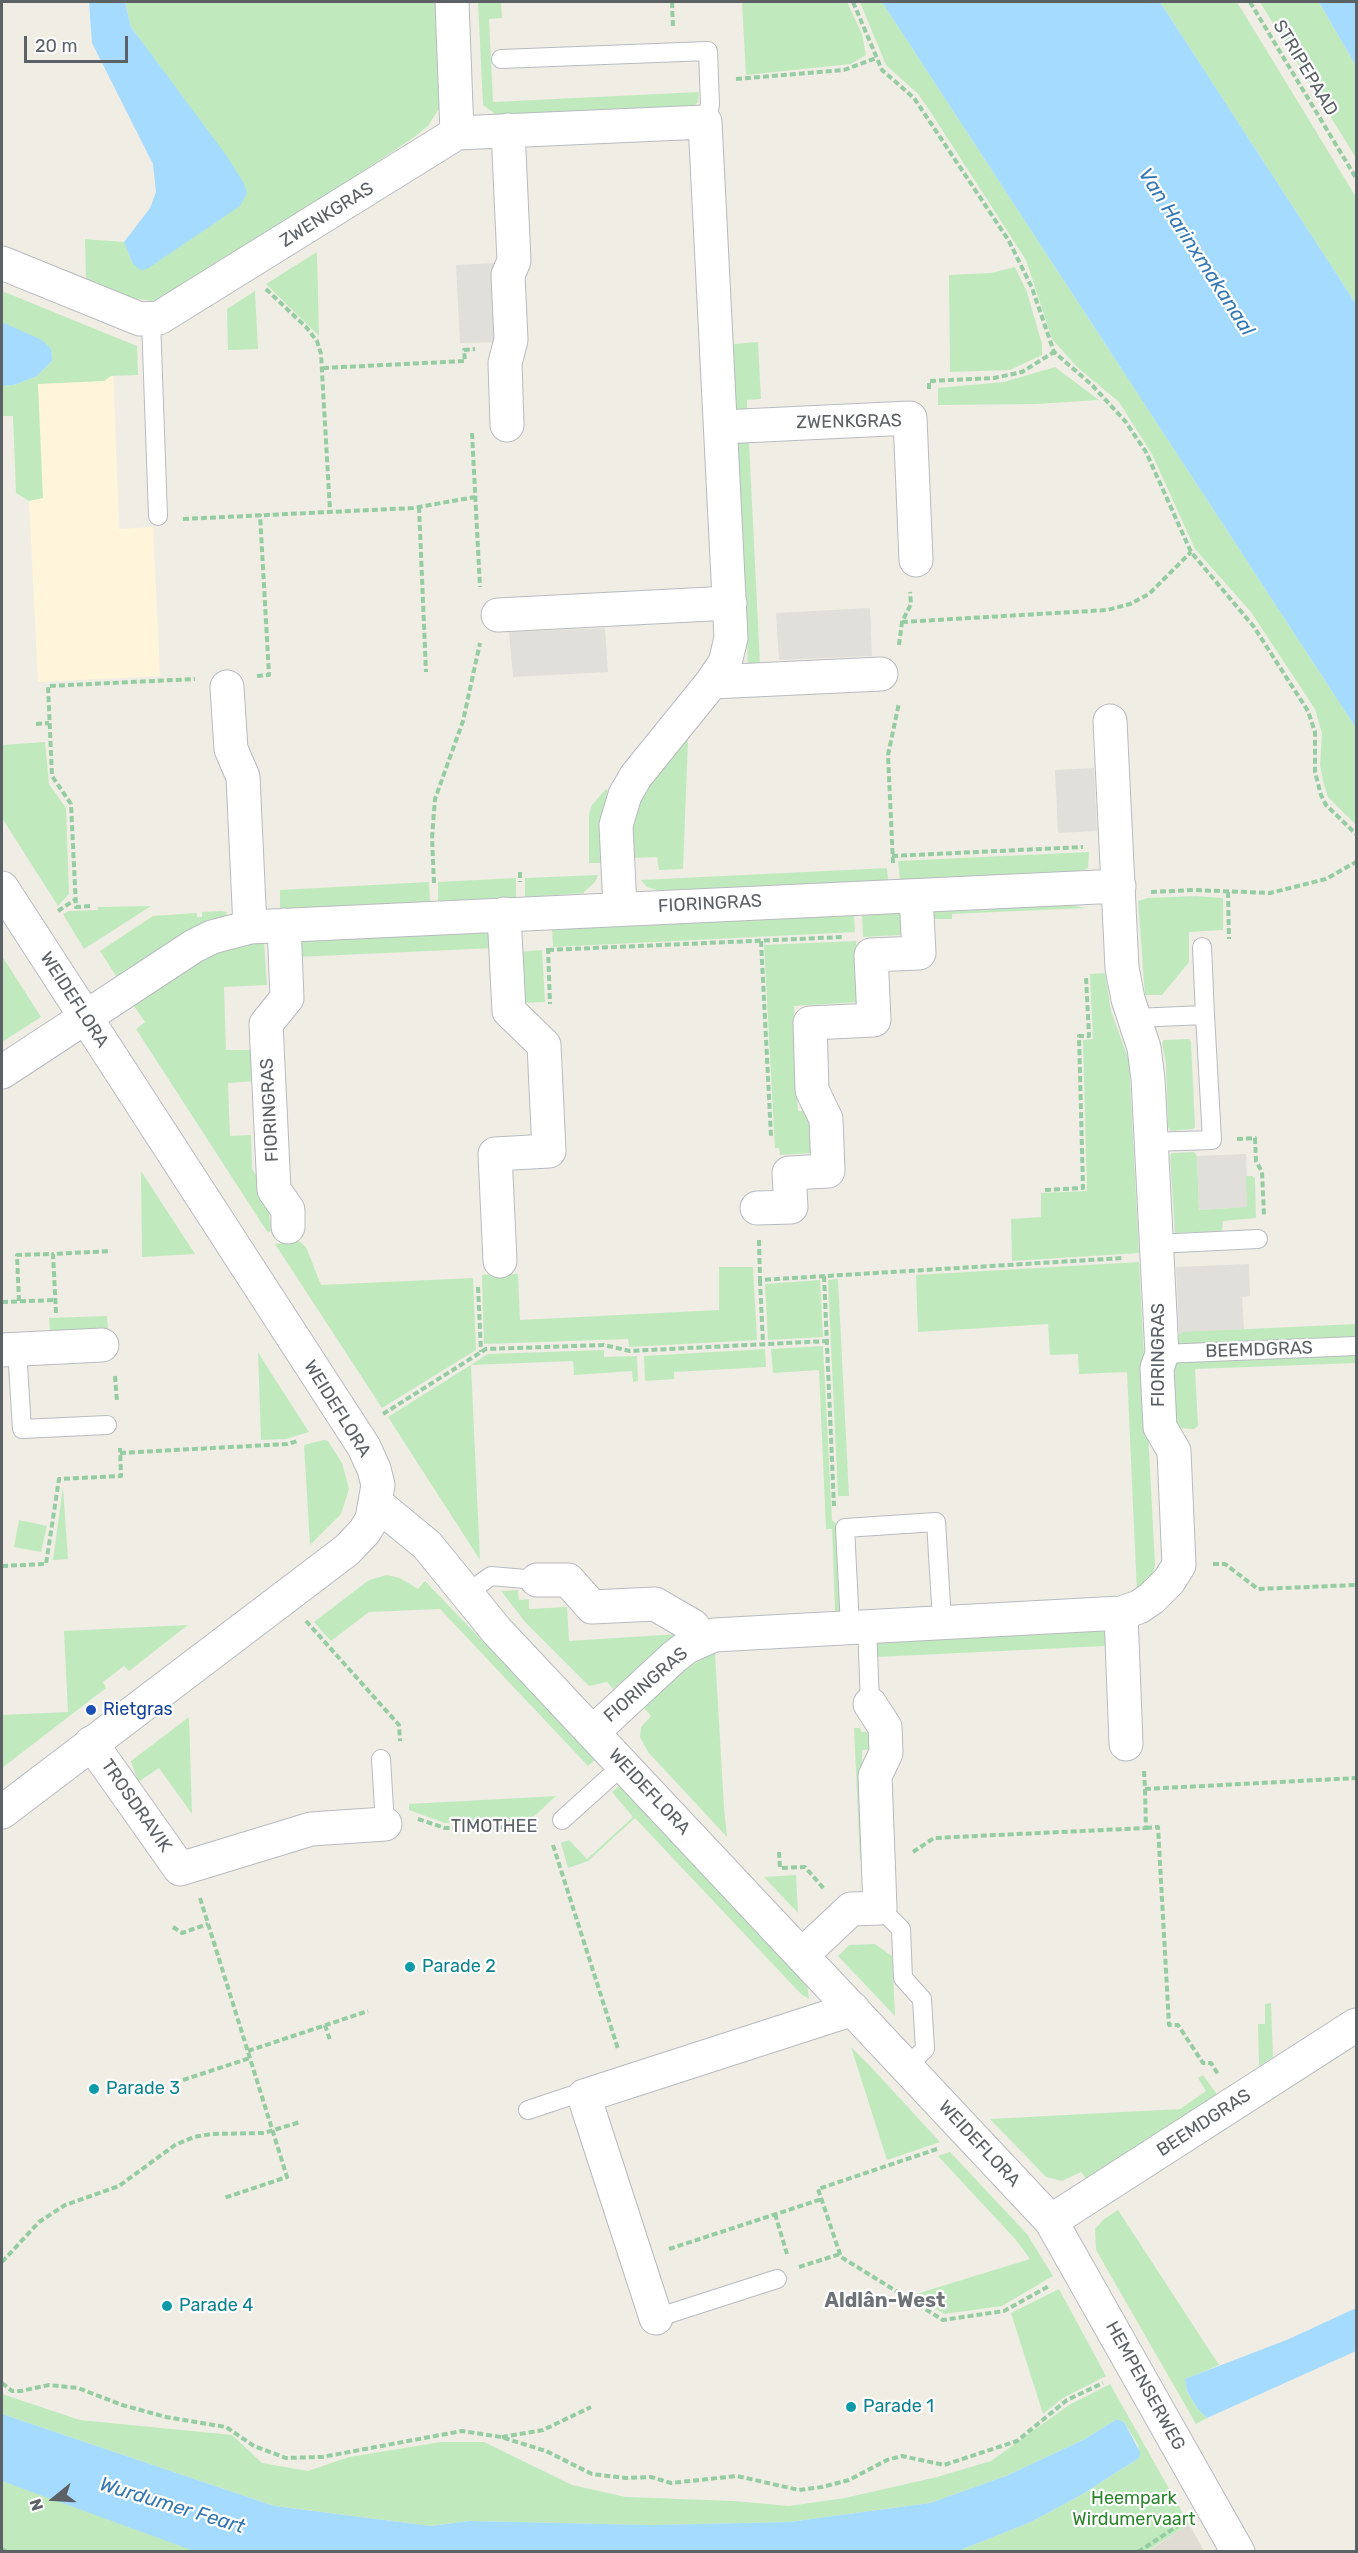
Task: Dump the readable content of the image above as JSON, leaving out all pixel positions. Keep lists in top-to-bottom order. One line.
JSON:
{"streets":{"street":["ZWENKGRAS","FIORINGRAS","WEIDEFLORA","BEEMDGRAS","TROSDRAVIK","HEMPENSERWEG"],"path":["STRIPEPAAD","TIMOTHEE"]},"crossings":[["FIORINGRAS","WEIDEFLORA"],["FIORINGRAS","BEEMDGRAS"],["WEIDEFLORA","BEEMDGRAS"],["WEIDEFLORA","HEMPENSERWEG"],["BEEMDGRAS","HEMPENSERWEG"],["TROSDRAVIK","TIMOTHEE"]],"districts":["Aldlân-West"],"water":["Van Harinxmakanaal","Wurdumer Feart"],"parks":["Heempark Wirdumervaart"],"places":["Rietgras","Parade 2","Parade 3","Parade 4","Parade 1"],"scale_bar":"20 m","north":"left"}
